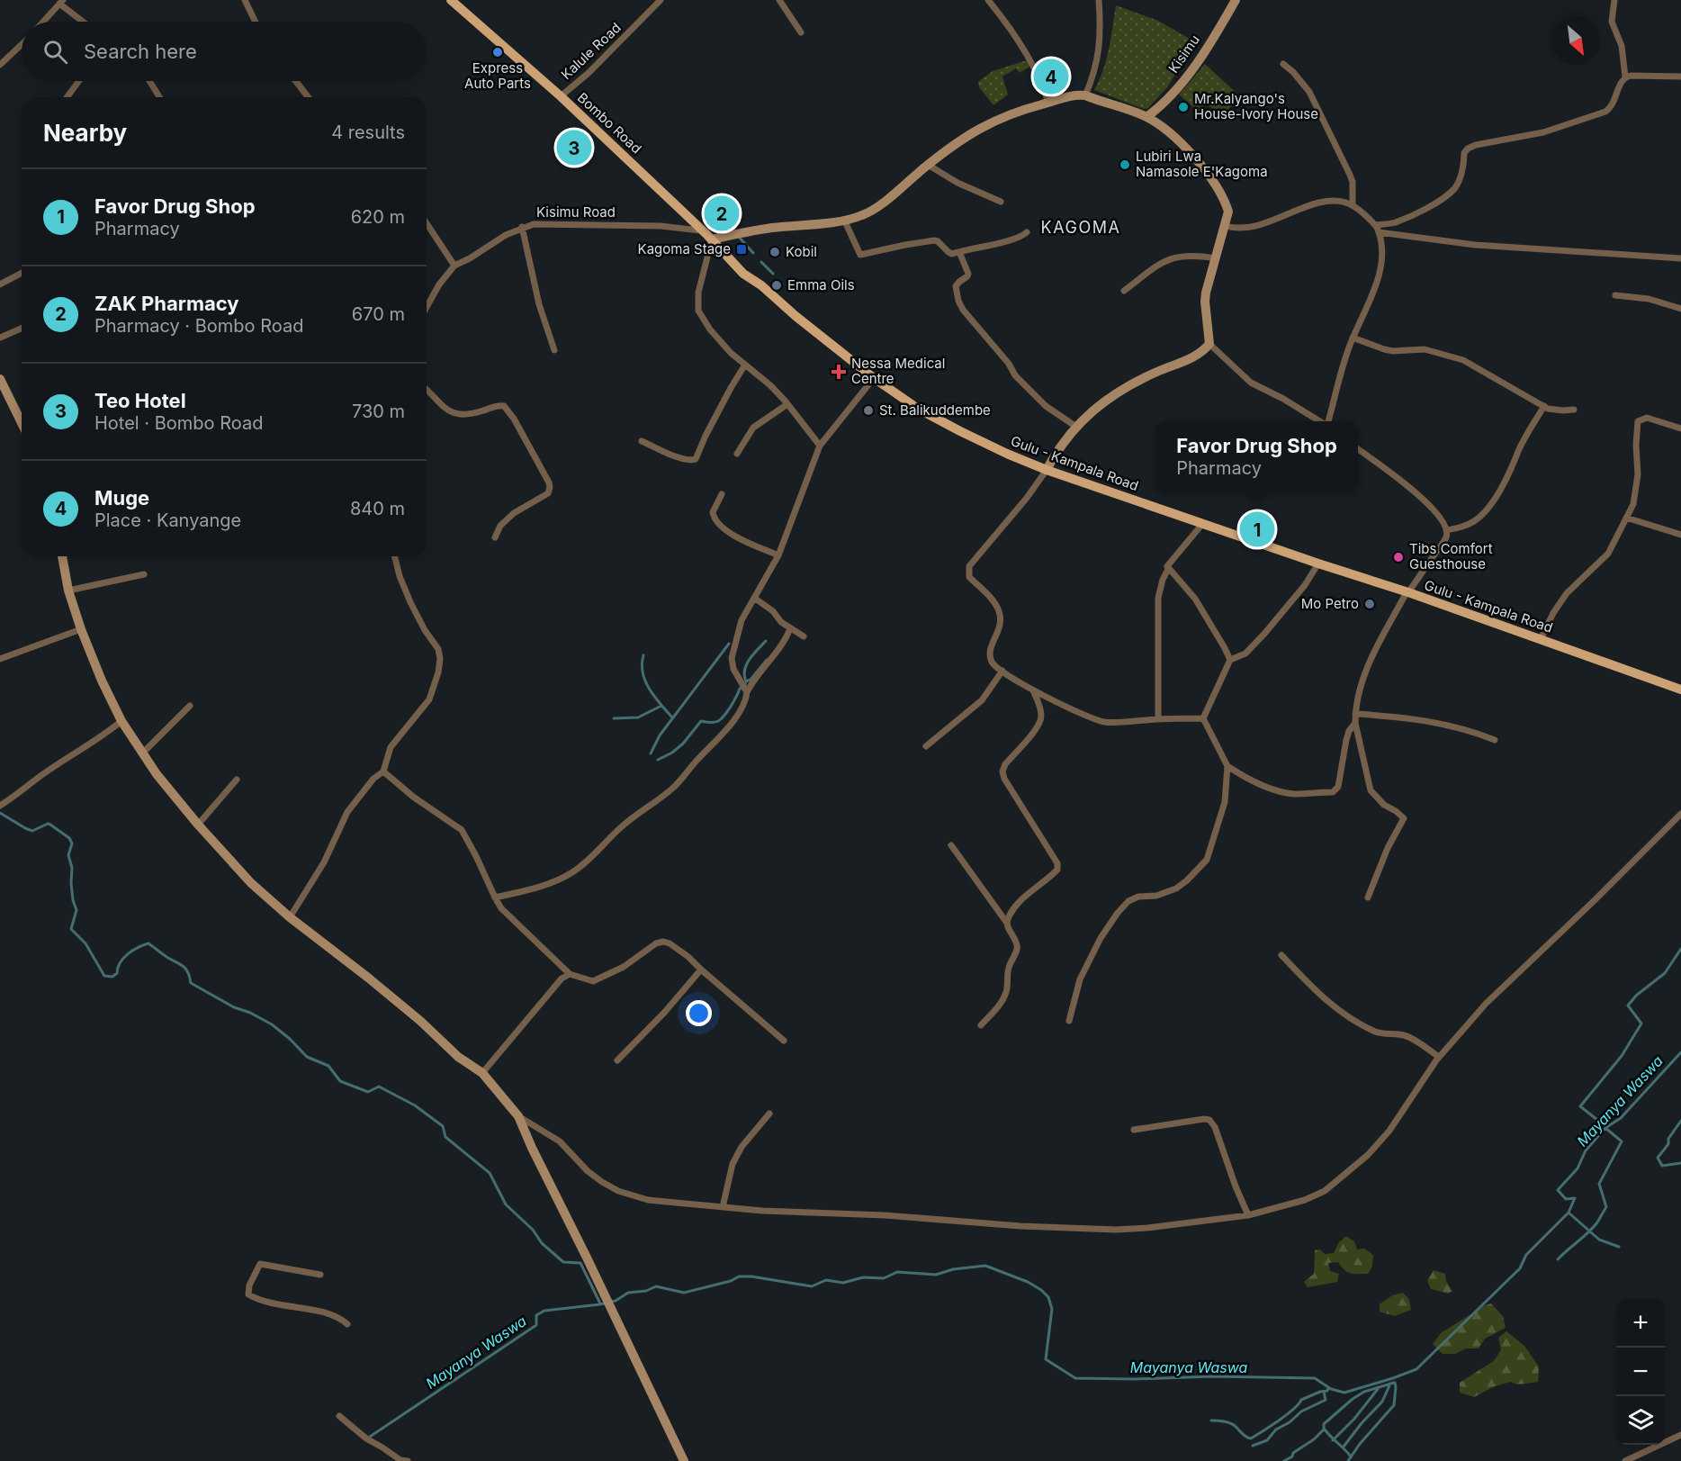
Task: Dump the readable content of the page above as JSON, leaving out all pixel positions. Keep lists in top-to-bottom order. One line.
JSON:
{"streets":{"main road":["Bombo Road","Gulu - Kampala Road"],"street":["Kalule Road","Kisimu","Kisimu Road"]},"crossings":[["Kalule Road","Bombo Road"],["Bombo Road","Kisimu Road"],["Bombo Road","Gulu - Kampala Road"]],"districts":["KAGOMA"],"water":["Mayanya Waswa"],"places":{"other":["Express Auto Parts","Mr.Kalyango's House-Ivory House","Lubiri Lwa Namasole E'Kagoma","Kobil","Emma Oils","St. Balikuddembe","Tibs Comfort Guesthouse","Mo Petro"],"transit":["Kagoma Stage"],"health":["Nessa Medical Centre"]},"north":"bottom right","page":{"search":"Search here","pins":["4","3","2","1"],"heading":["Nearby","4 results"],"list":[{"mark":"1","name":"Favor Drug Shop","note":"Pharmacy","value":"620 m"},{"mark":"2","name":"ZAK Pharmacy","note":"Pharmacy · Bombo Road","value":"670 m"},{"mark":"3","name":"Teo Hotel","note":"Hotel · Bombo Road","value":"730 m"},{"mark":"4","name":"Muge","note":"Place · Kanyange","value":"840 m"}],"popup":["Favor Drug Shop","Pharmacy"],"map_buttons":["+","−"]}}
